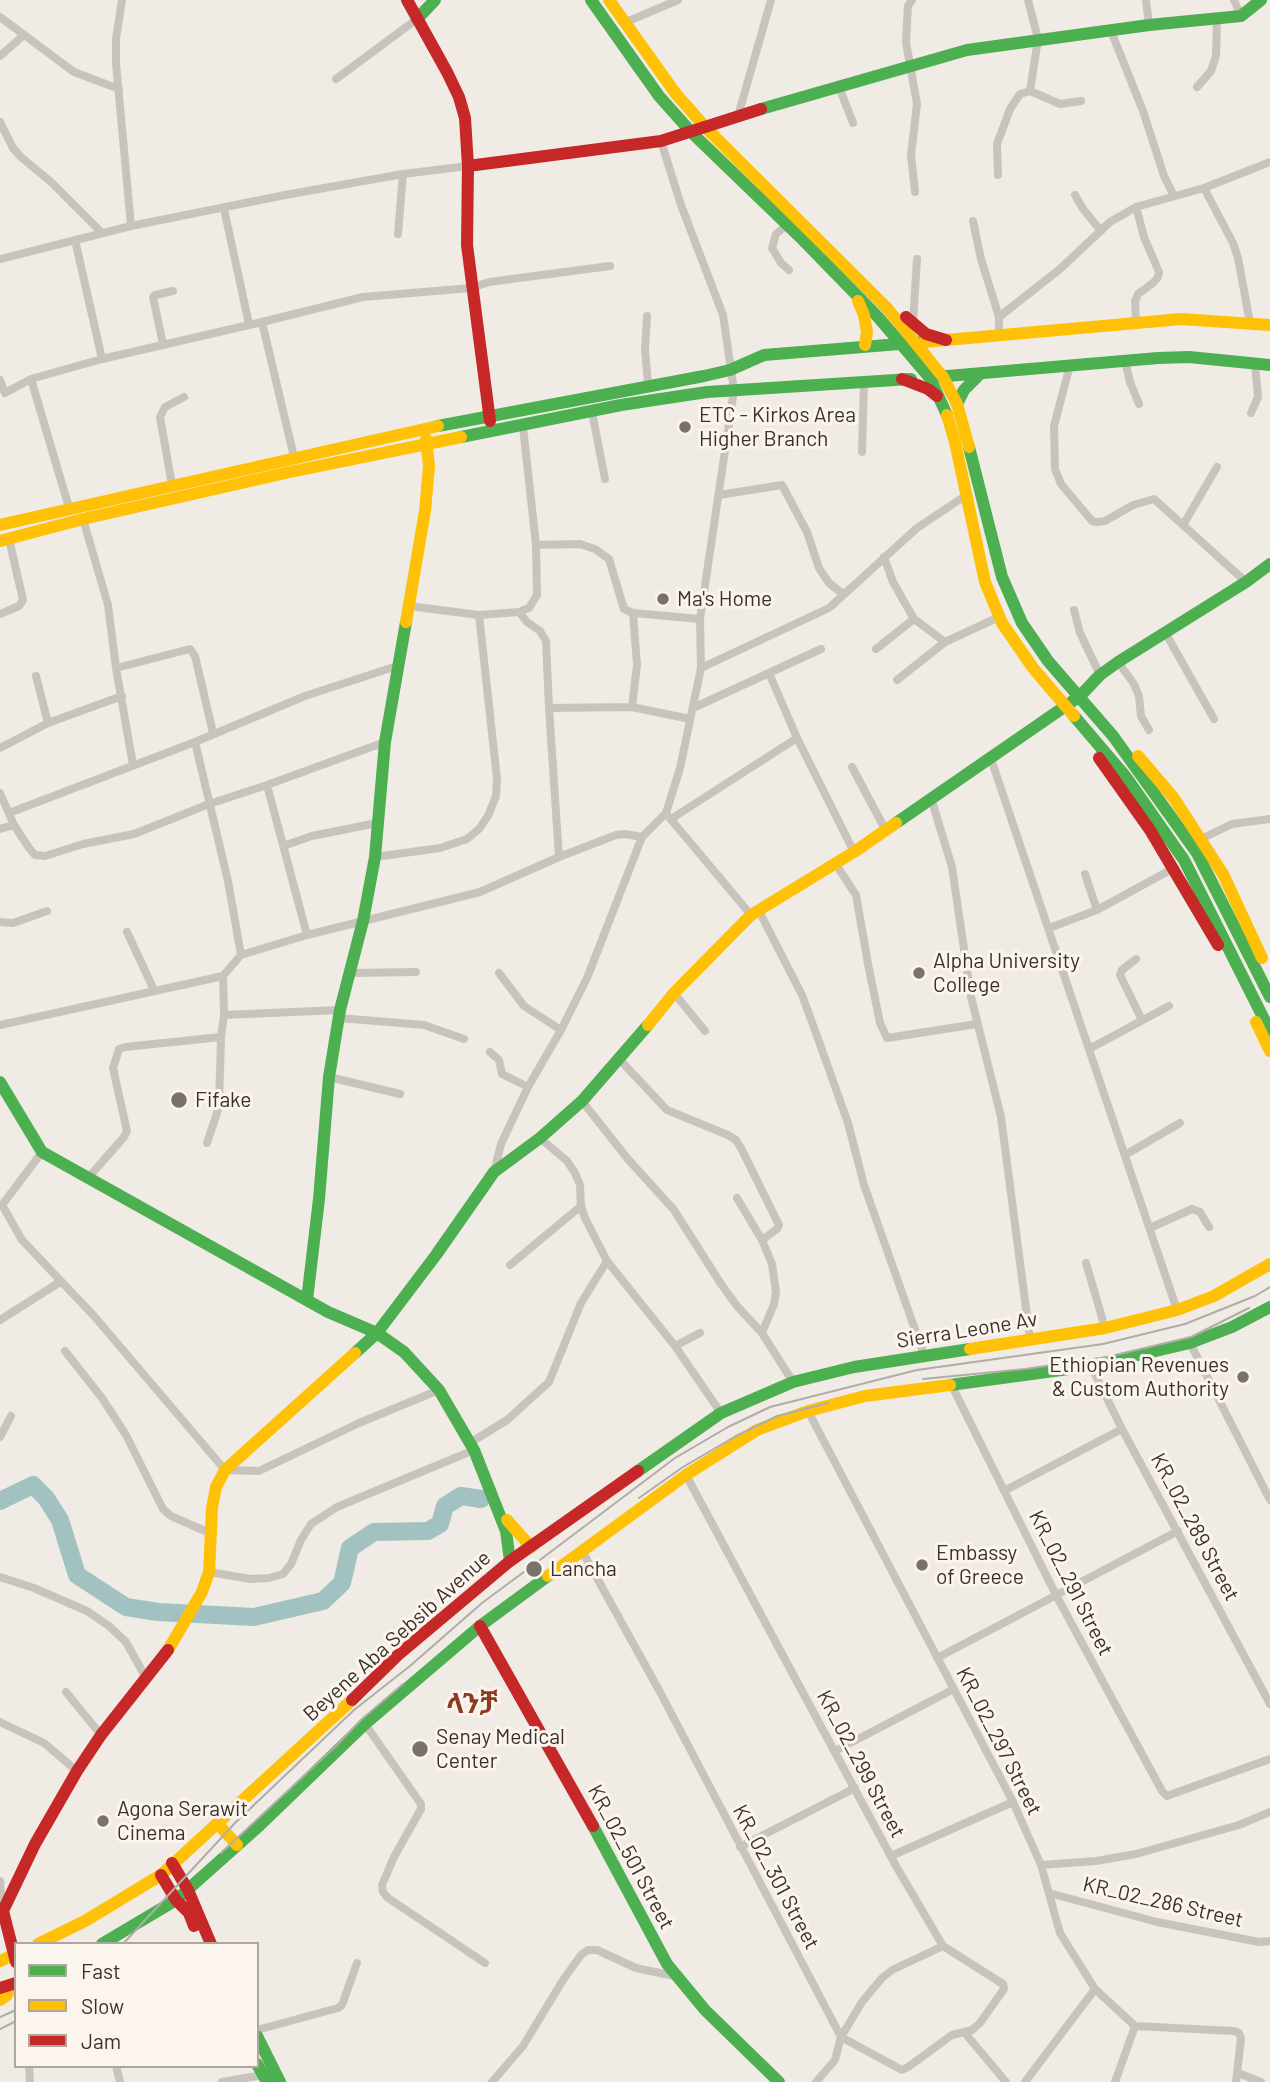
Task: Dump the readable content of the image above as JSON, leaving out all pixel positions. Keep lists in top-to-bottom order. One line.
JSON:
{"streets":{"main road":["Sierra Leone Av","Beyene Aba Sebsib Avenue","KR_02_501 Street"],"street":["KR_02_289 Street","KR_02_291 Street","KR_02_297 Street","KR_02_299 Street","KR_02_301 Street","KR_02_286 Street"]},"crossings":[["Sierra Leone Av","Beyene Aba Sebsib Avenue"],["Beyene Aba Sebsib Avenue","KR_02_299 Street"],["Beyene Aba Sebsib Avenue","KR_02_501 Street"],["Beyene Aba Sebsib Avenue","KR_02_301 Street"],["KR_02_297 Street","KR_02_286 Street"]],"districts":["ላንቻ"],"places":["ETC - Kirkos Area Higher Branch","Ma's Home","Alpha University College","Fifake","Ethiopian Revenues & Custom Authority","Embassy of Greece","Lancha","Senay Medical Center","Agona Serawit Cinema"],"legend":["Fast","Slow","Jam"]}
